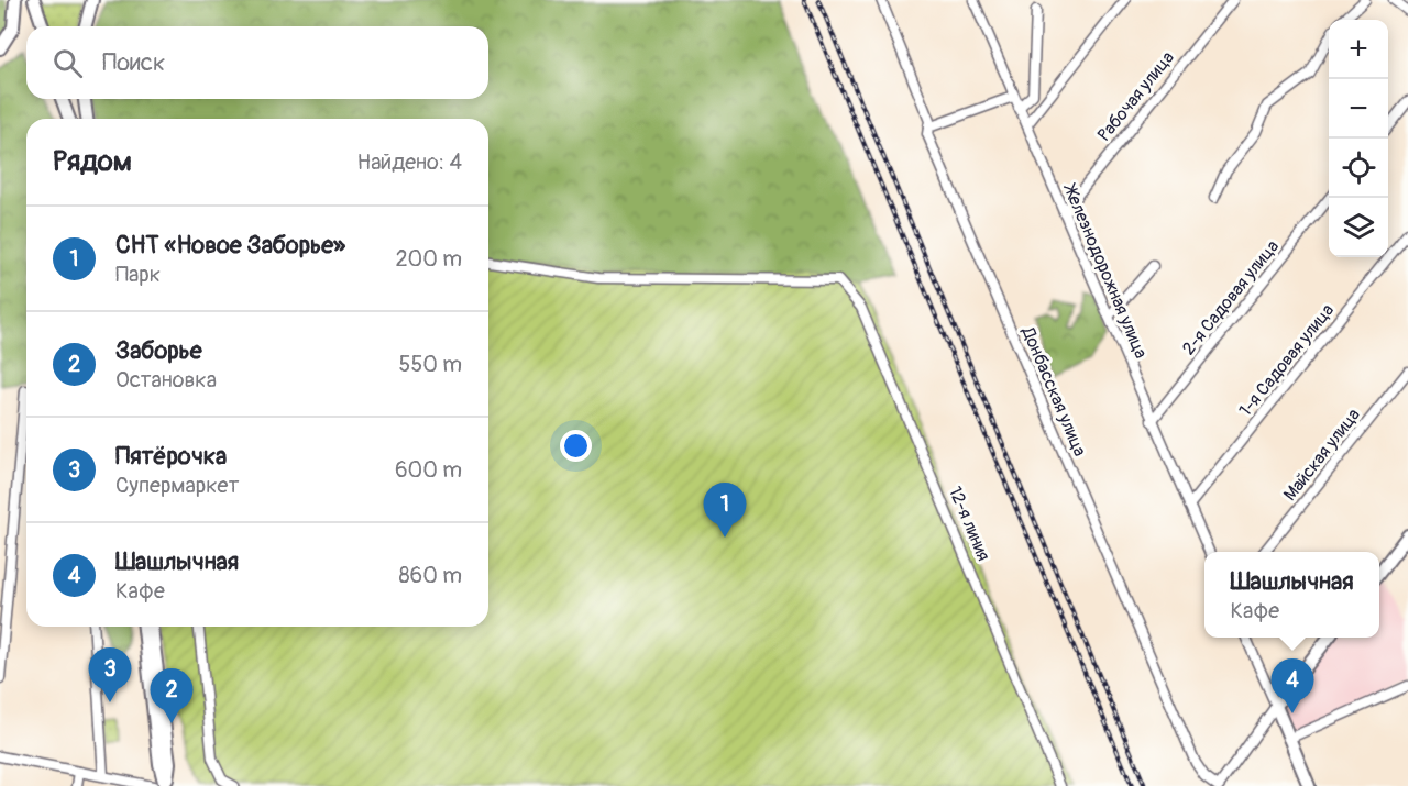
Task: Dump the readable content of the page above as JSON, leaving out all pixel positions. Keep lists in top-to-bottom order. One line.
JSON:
{"streets":{"street":["Рабочая улица","Железнодорожная улица","2-я Садовая улица","1-я Садовая улица","Донбасская улица","Майская улица","12-я линия"]},"crossings":[["Рабочая улица","Железнодорожная улица"],["Железнодорожная улица","2-я Садовая улица"],["Железнодорожная улица","1-я Садовая улица"]],"page":{"map_buttons":["+","−"],"search":"Поиск","heading":["Рядом","Найдено: 4"],"list":[{"mark":"1","name":"СНТ «Новое Заборье»","note":"Парк","value":"200 m"},{"mark":"2","name":"Заборье","note":"Остановка","value":"550 m"},{"mark":"3","name":"Пятёрочка","note":"Супермаркет","value":"600 m"},{"mark":"4","name":"Шашлычная","note":"Кафе","value":"860 m"}],"pins":["1","3","4","2"],"popup":["Шашлычная","Кафе"]}}
